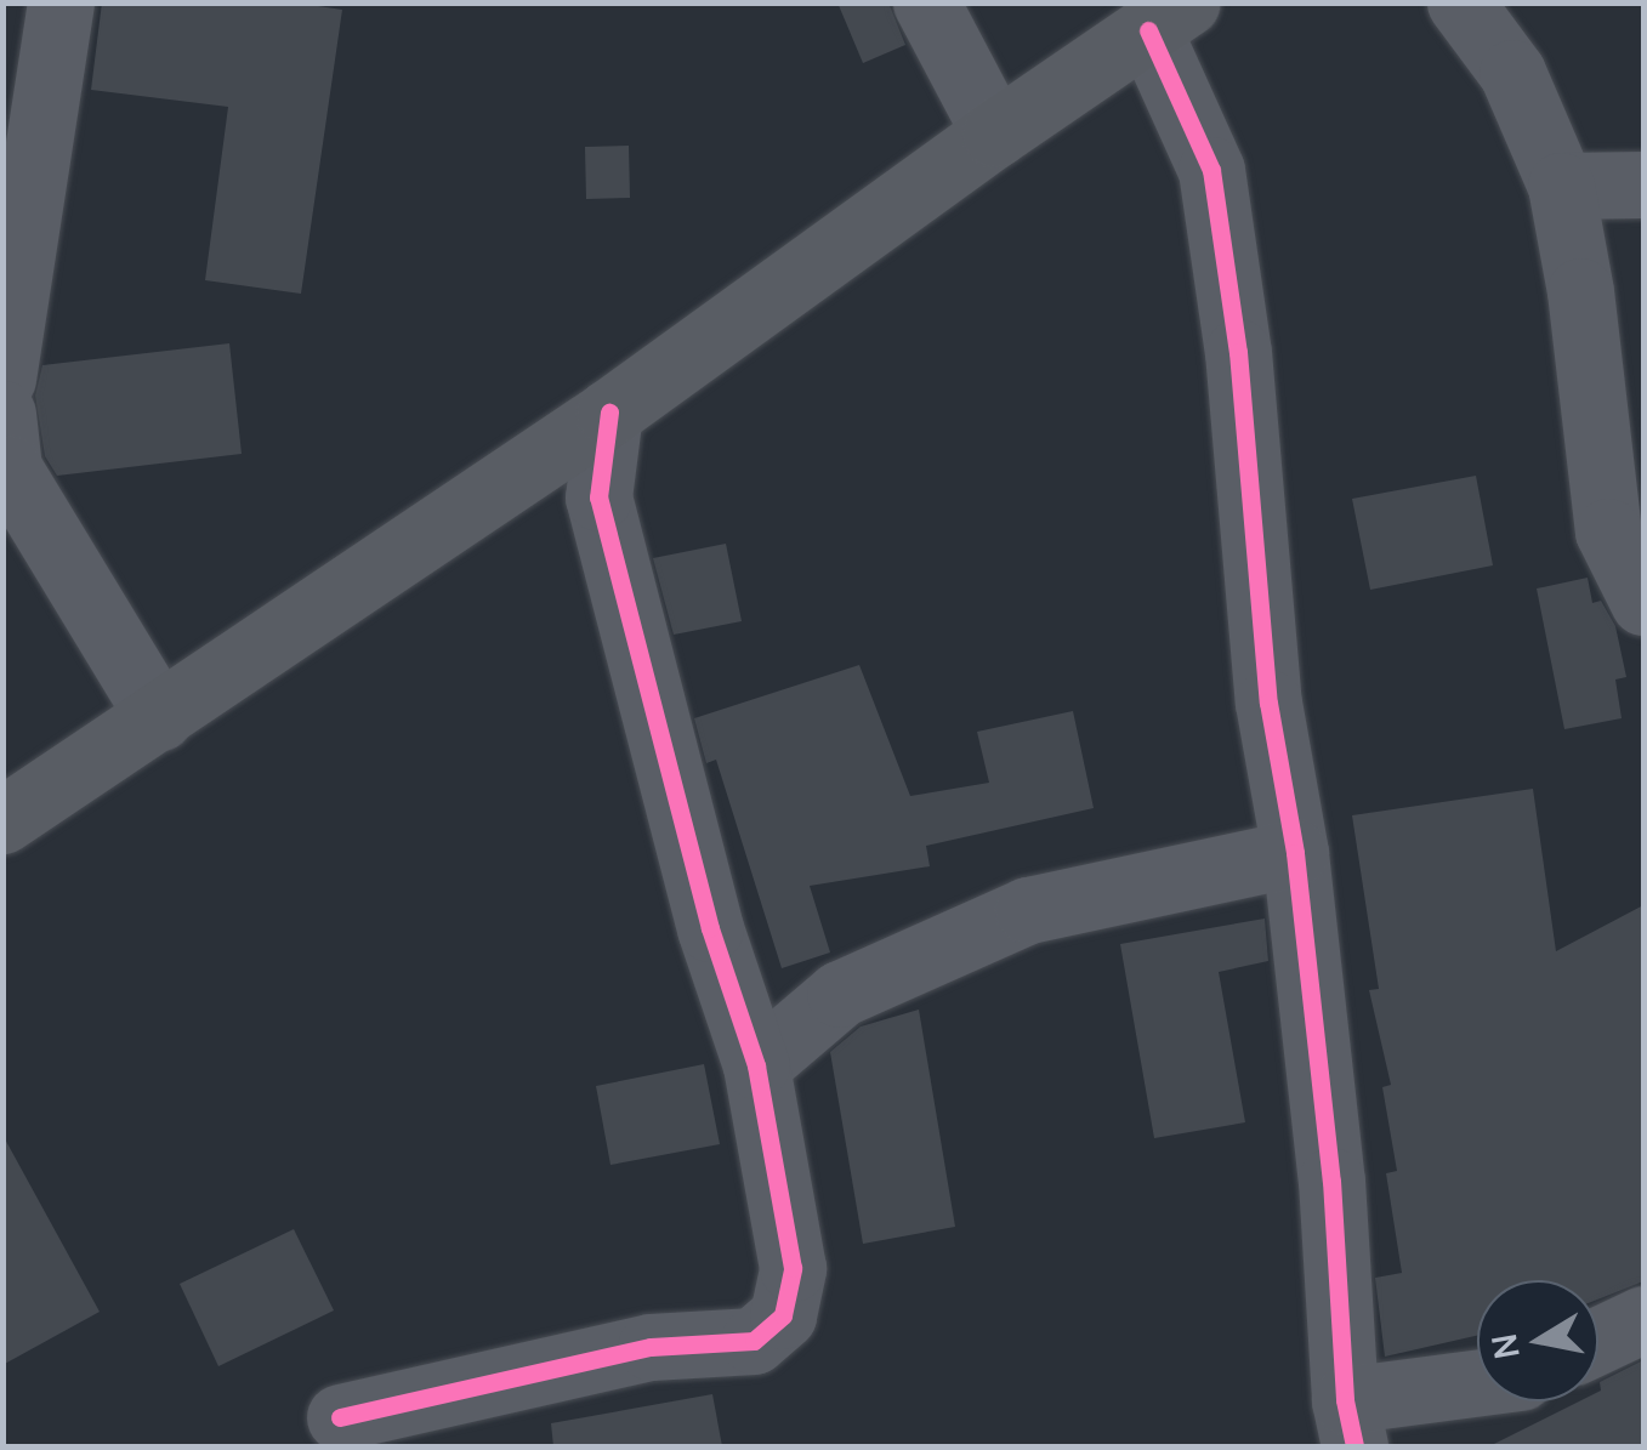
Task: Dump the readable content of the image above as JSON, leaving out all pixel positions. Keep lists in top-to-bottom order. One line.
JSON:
{"north":"left"}
